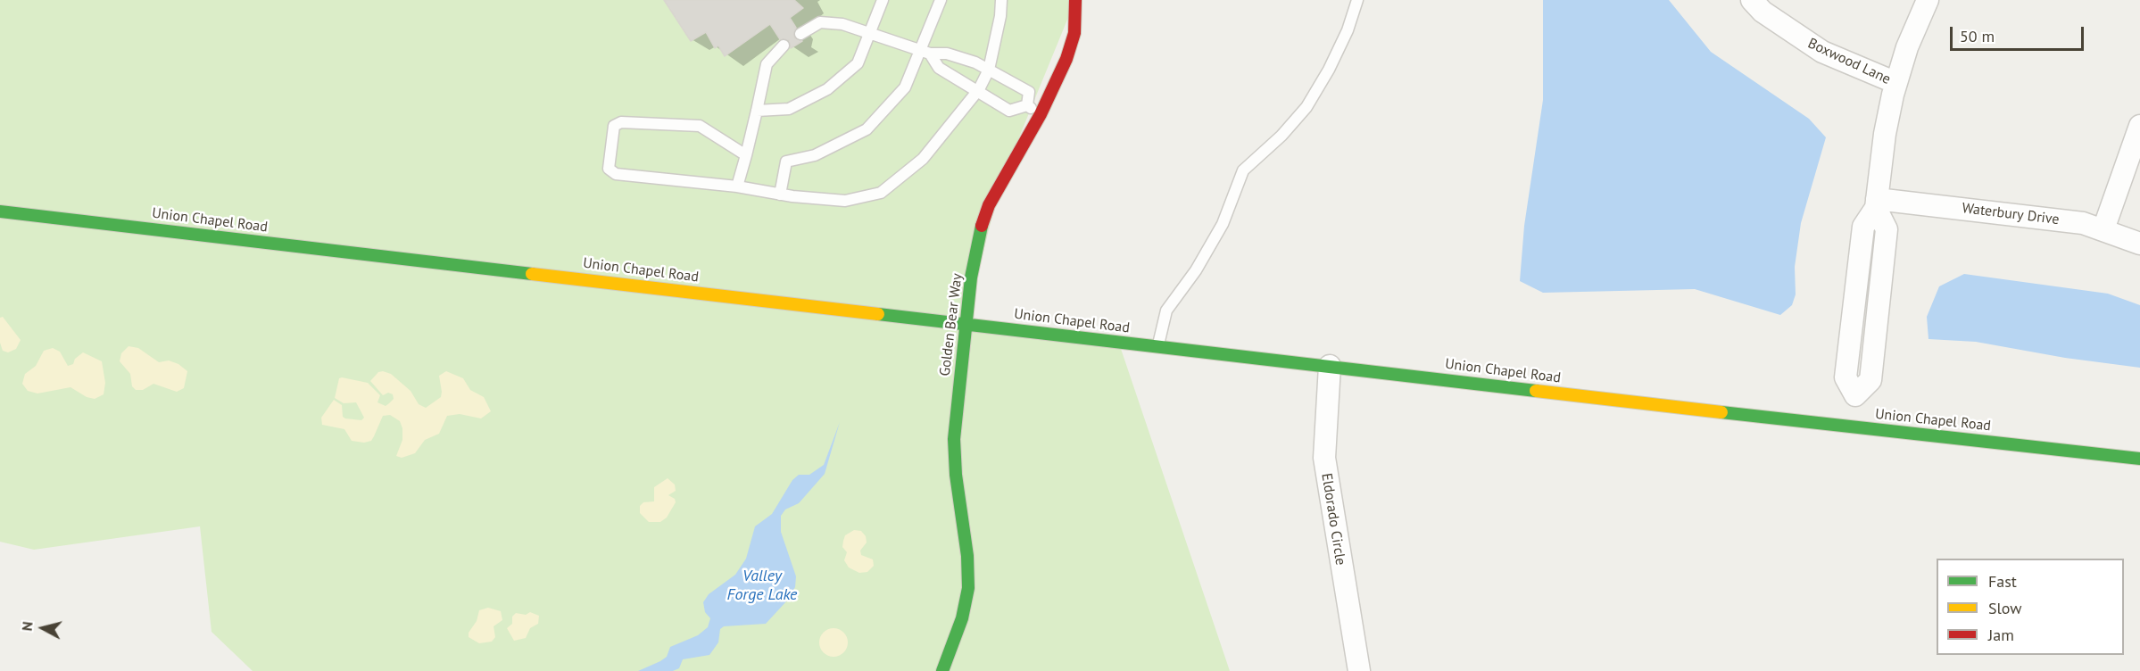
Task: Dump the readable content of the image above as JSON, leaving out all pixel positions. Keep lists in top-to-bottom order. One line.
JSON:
{"streets":{"main road":["Union Chapel Road","Golden Bear Way"],"street":["Boxwood Lane","Waterbury Drive","Eldorado Circle"]},"crossings":[["Union Chapel Road","Golden Bear Way"],["Union Chapel Road","Eldorado Circle"]],"water":["Valley Forge Lake"],"legend":["Fast","Slow","Jam"],"scale_bar":"50 m","north":"left"}
